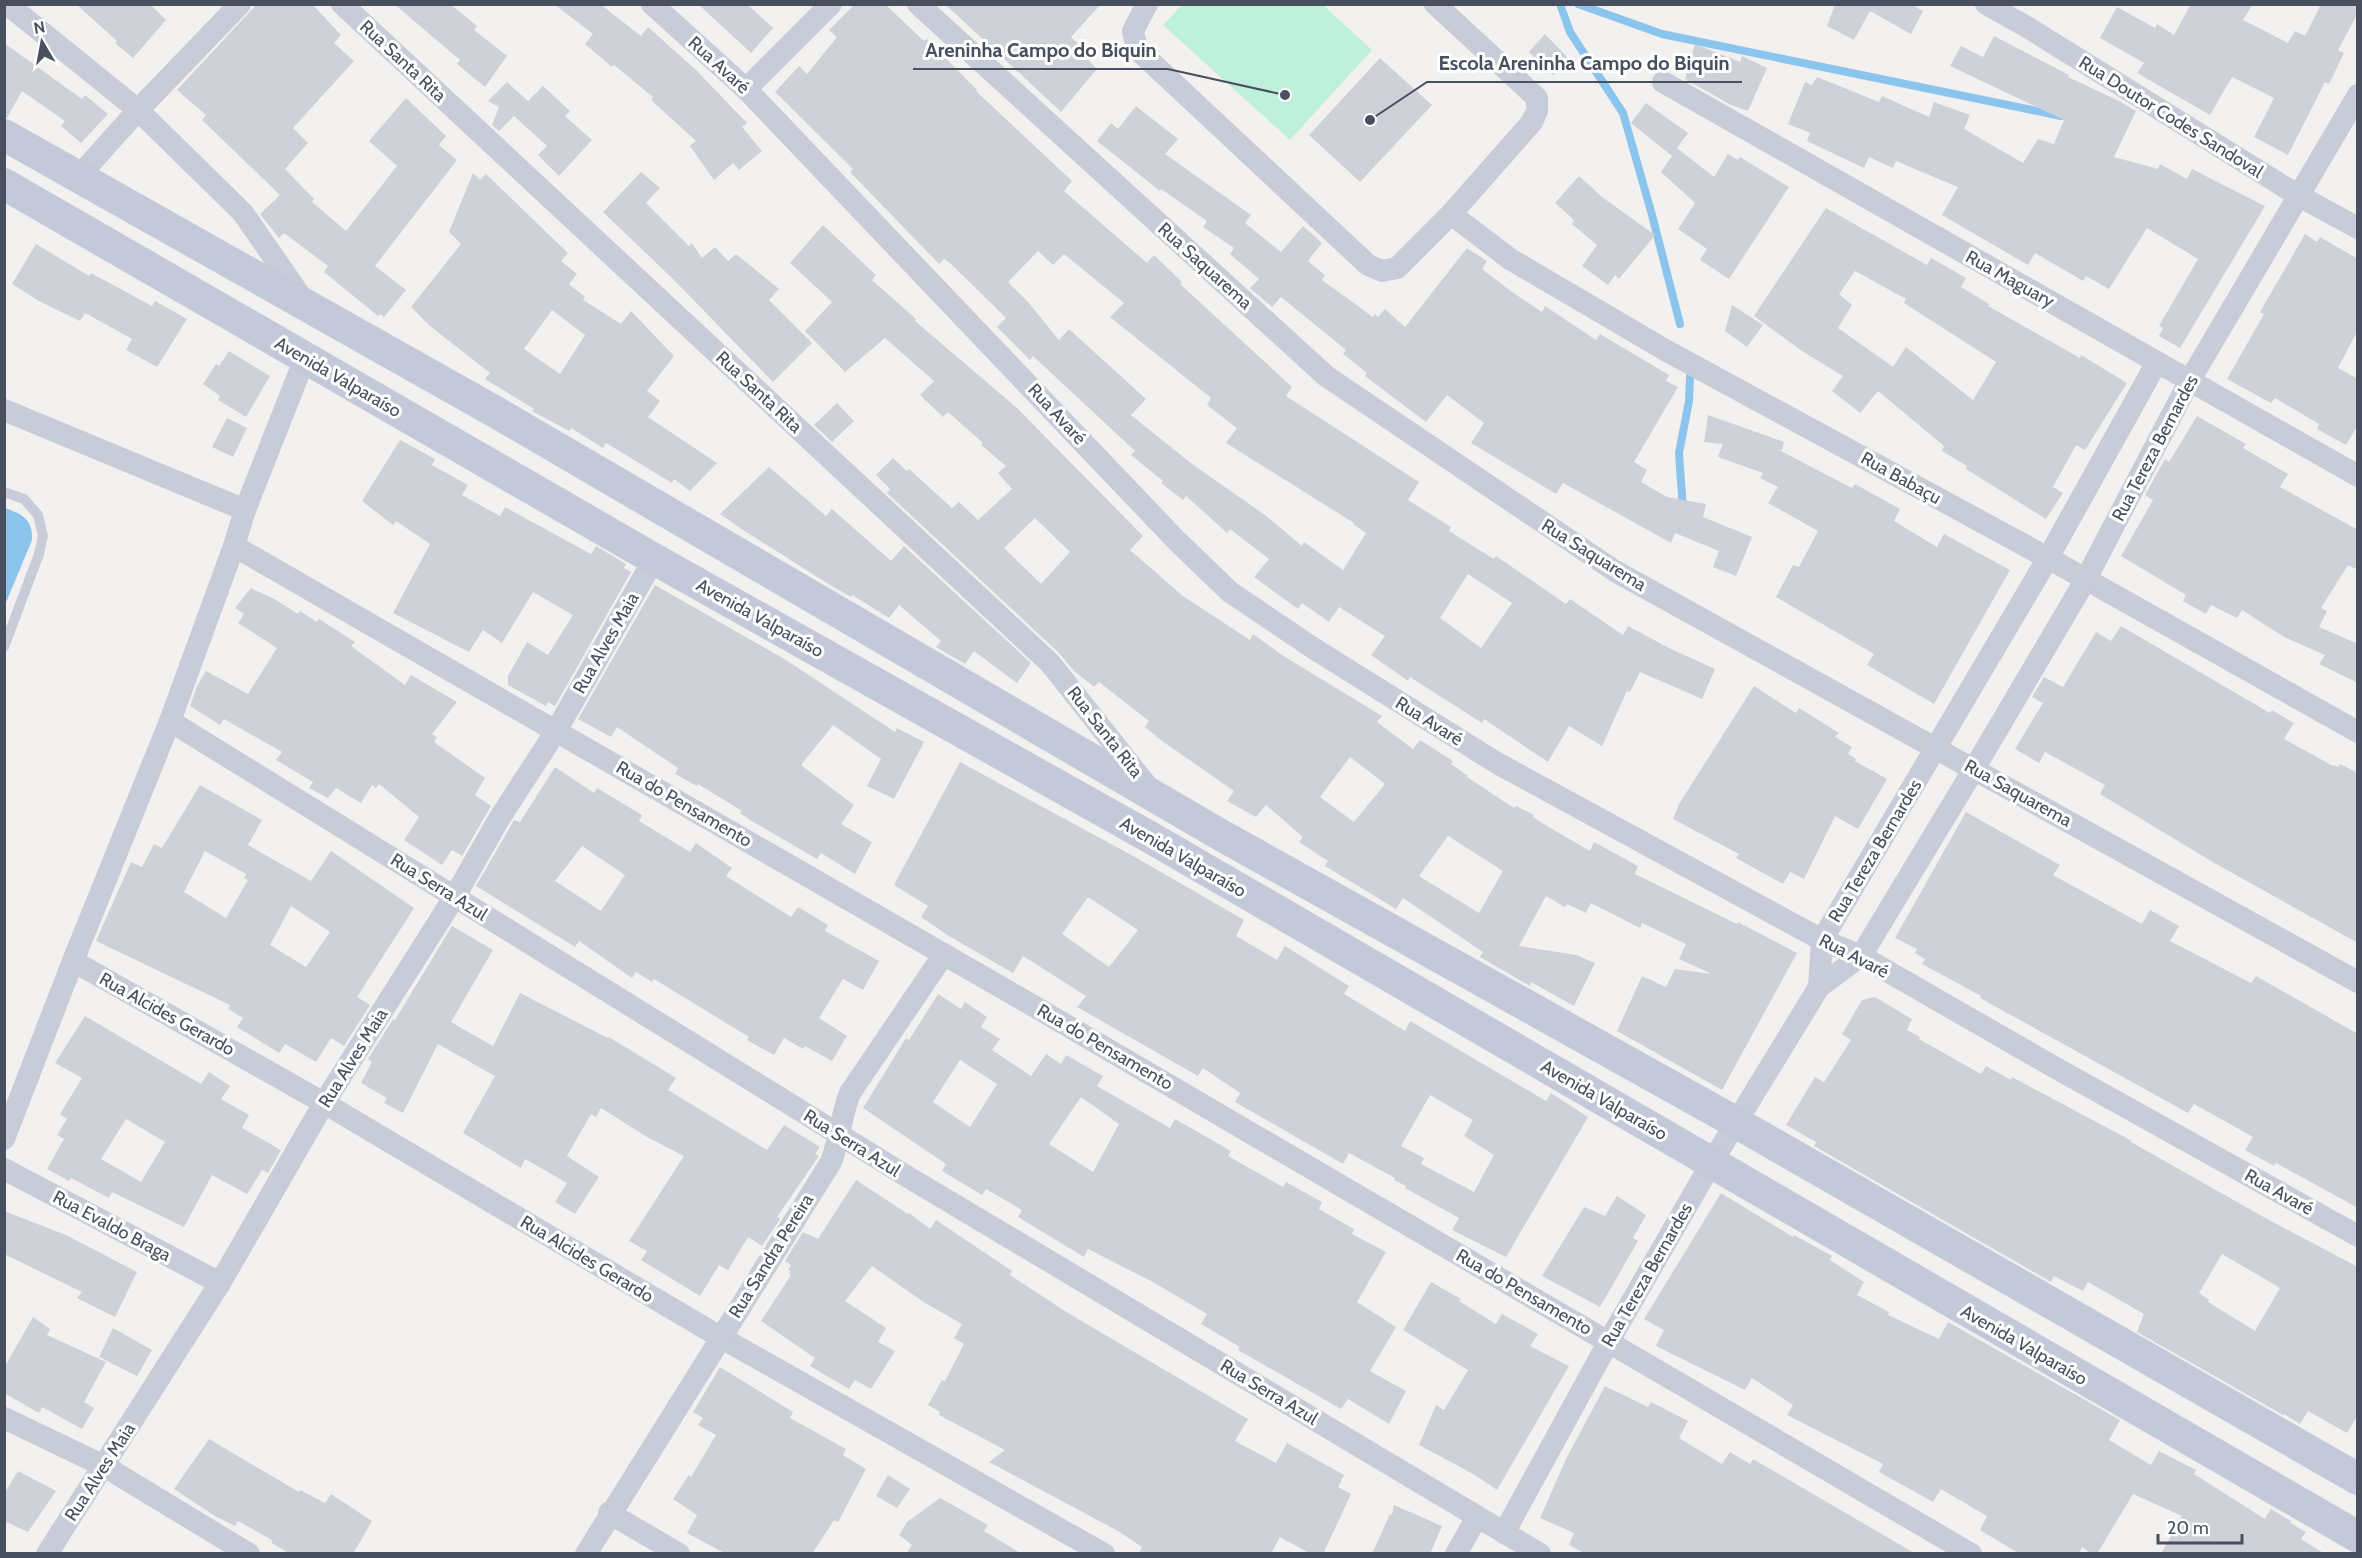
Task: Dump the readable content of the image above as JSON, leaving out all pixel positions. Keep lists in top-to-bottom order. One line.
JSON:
{"streets":{"main road":["Avenida Valparaíso"],"street":["Rua Santa Rita","Rua Avaré","Rua Doutor Codes Sandoval","Rua Saquarema","Rua Maguary","Rua Tereza Bernardes","Rua Babaçu","Rua Alves Maia","Rua do Pensamento","Rua Serra Azul","Rua Alcides Gerardo","Rua Evaldo Braga","Rua Sandra Pereira"]},"crossings":[["Rua Avaré","Rua Tereza Bernardes"],["Rua Doutor Codes Sandoval","Rua Tereza Bernardes"],["Rua Saquarema","Rua Tereza Bernardes"],["Rua Maguary","Rua Tereza Bernardes"],["Avenida Valparaíso","Rua Tereza Bernardes"],["Avenida Valparaíso","Rua Alves Maia"],["Rua Tereza Bernardes","Rua Babaçu"],["Rua Tereza Bernardes","Rua do Pensamento"],["Rua Tereza Bernardes","Rua Serra Azul"],["Rua Alves Maia","Rua do Pensamento"],["Rua Alves Maia","Rua Serra Azul"],["Rua Alves Maia","Rua Alcides Gerardo"],["Rua Alves Maia","Rua Evaldo Braga"],["Rua do Pensamento","Rua Sandra Pereira"],["Rua Serra Azul","Rua Sandra Pereira"],["Rua Alcides Gerardo","Rua Sandra Pereira"]],"places":["Areninha Campo do Biquin","Escola Areninha Campo do Biquin"],"scale_bar":"20 m","north":"top"}
